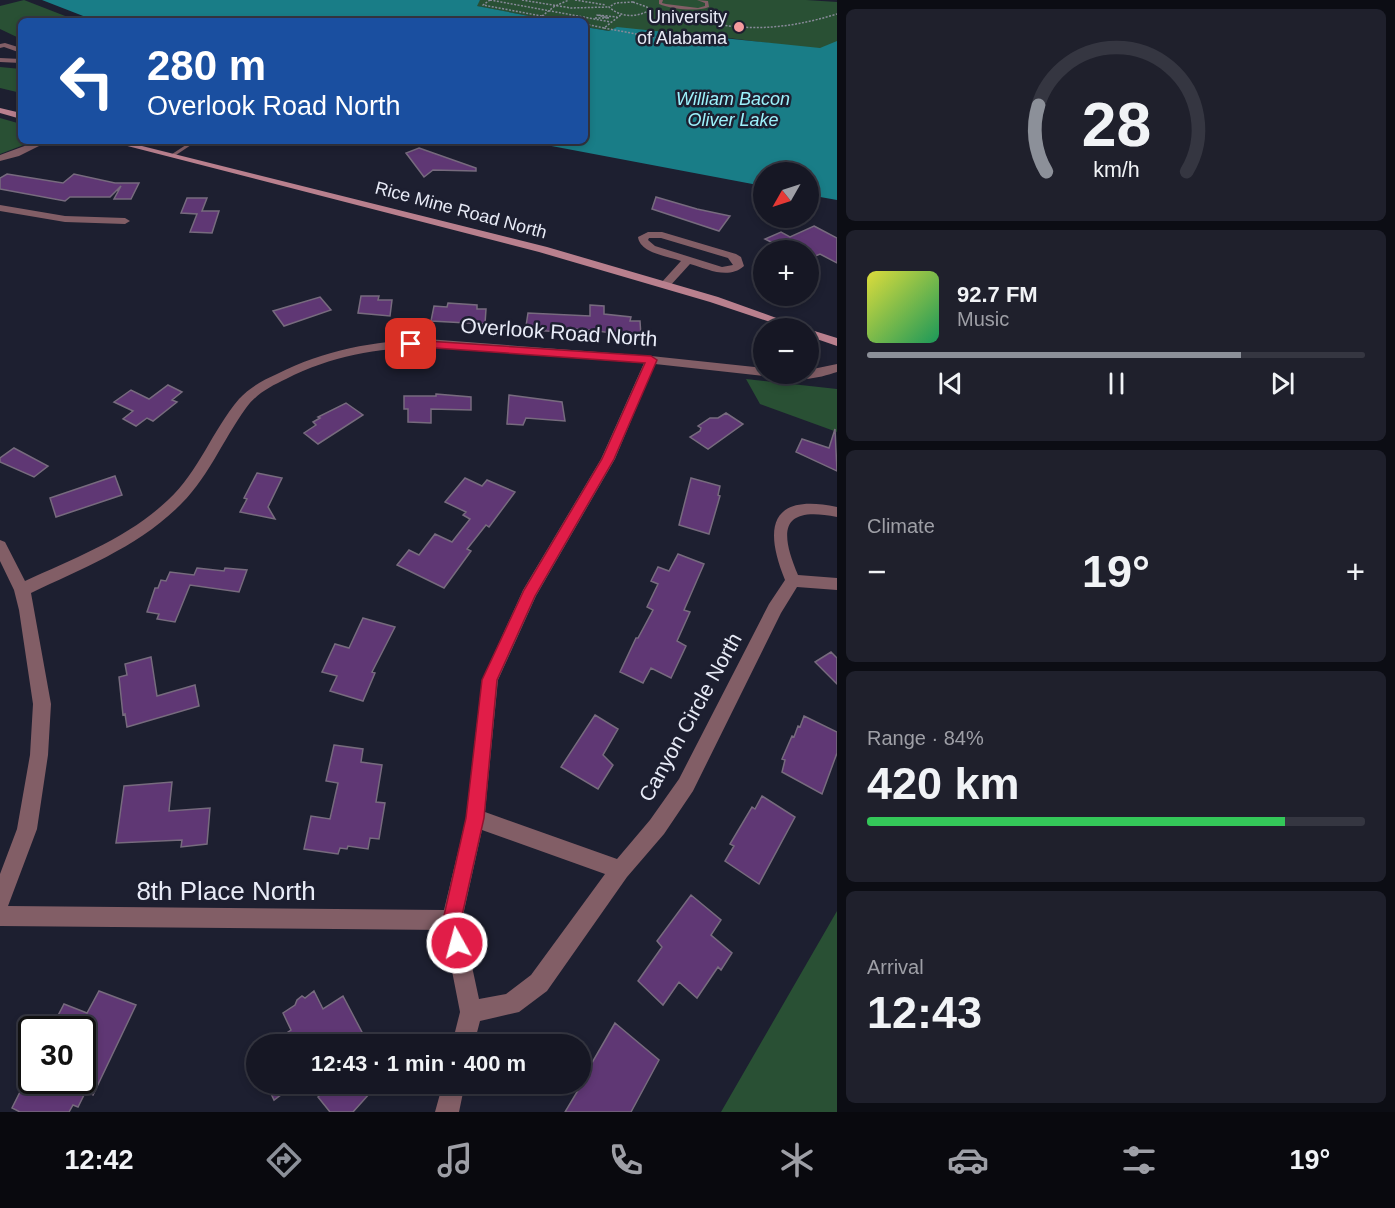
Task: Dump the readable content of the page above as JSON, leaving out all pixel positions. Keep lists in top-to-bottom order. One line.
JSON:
{"streets":{"main road":["Rice Mine Road North"],"street":["Overlook Road North","Canyon Circle North","8th Place North"]},"water":["William Bacon Oliver Lake"],"places":["University of Alabama"],"north":"bottom left","page":{"turn":["280 m","Overlook Road North"],"map_buttons":["+","−"],"song":["92.7 FM","Music"],"tile":["Climate",["Range · 84%","420 km"],["Arrival","12:43"]],"heat":["−","19°","+"],"limit":"30","trip":"12:43 · 1 min · 400 m","tabs":["12:42","19°"],"gauge":["28","km/h"]}}
